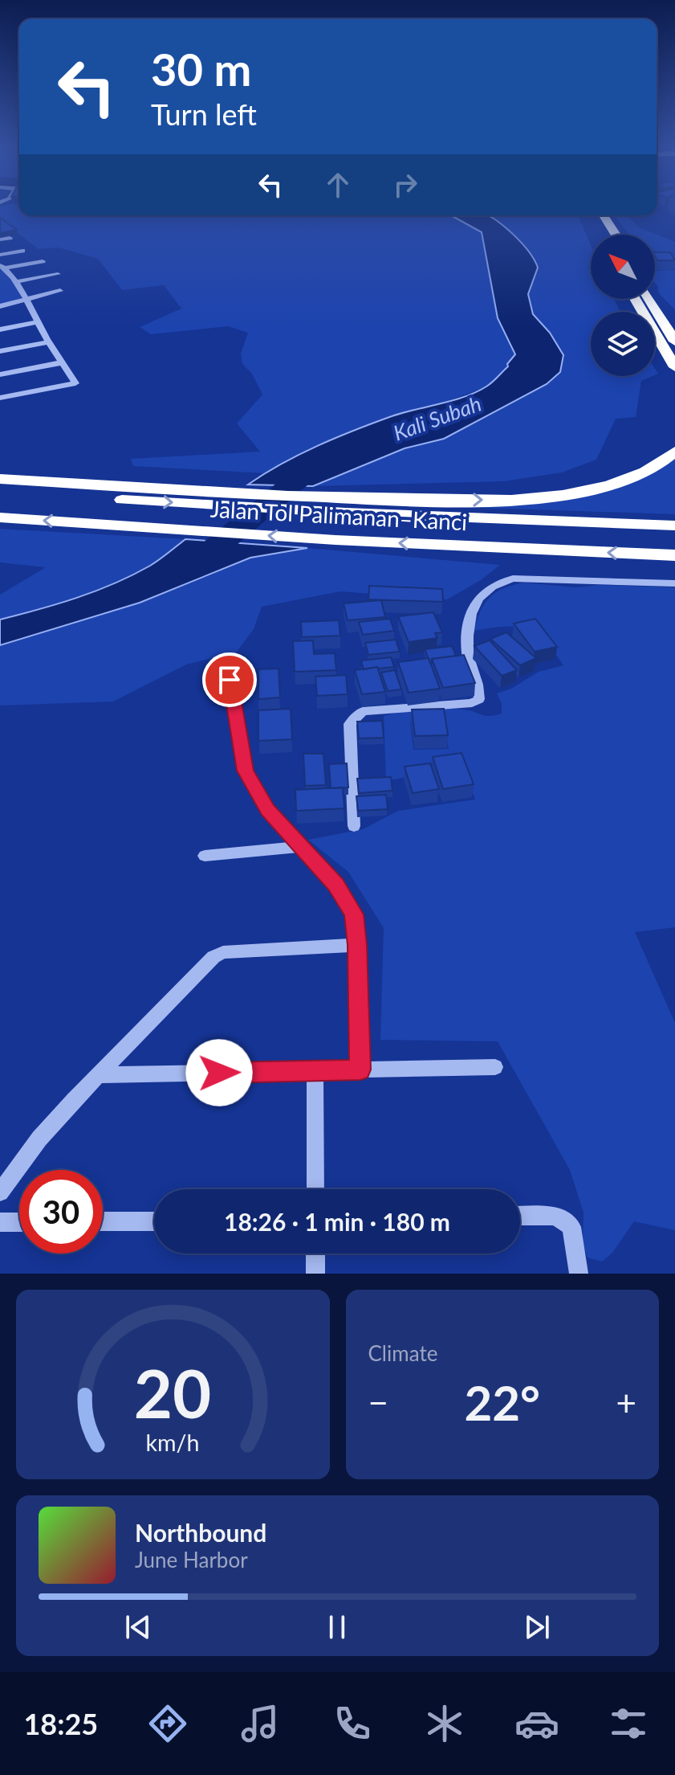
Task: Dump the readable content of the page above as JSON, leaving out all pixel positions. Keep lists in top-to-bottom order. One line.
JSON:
{"streets":{"highway":["Jalan Tol Palimanan–Kanci"]},"water":["Kali Subah"],"north":"top left","page":{"turn":["30 m","Turn left"],"limit":"30","trip":"18:26 · 1 min · 180 m","tile":"Climate","heat":["−","22°","+"],"song":["Northbound","June Harbor"],"tabs":"18:25","gauge":["20","km/h"]}}
